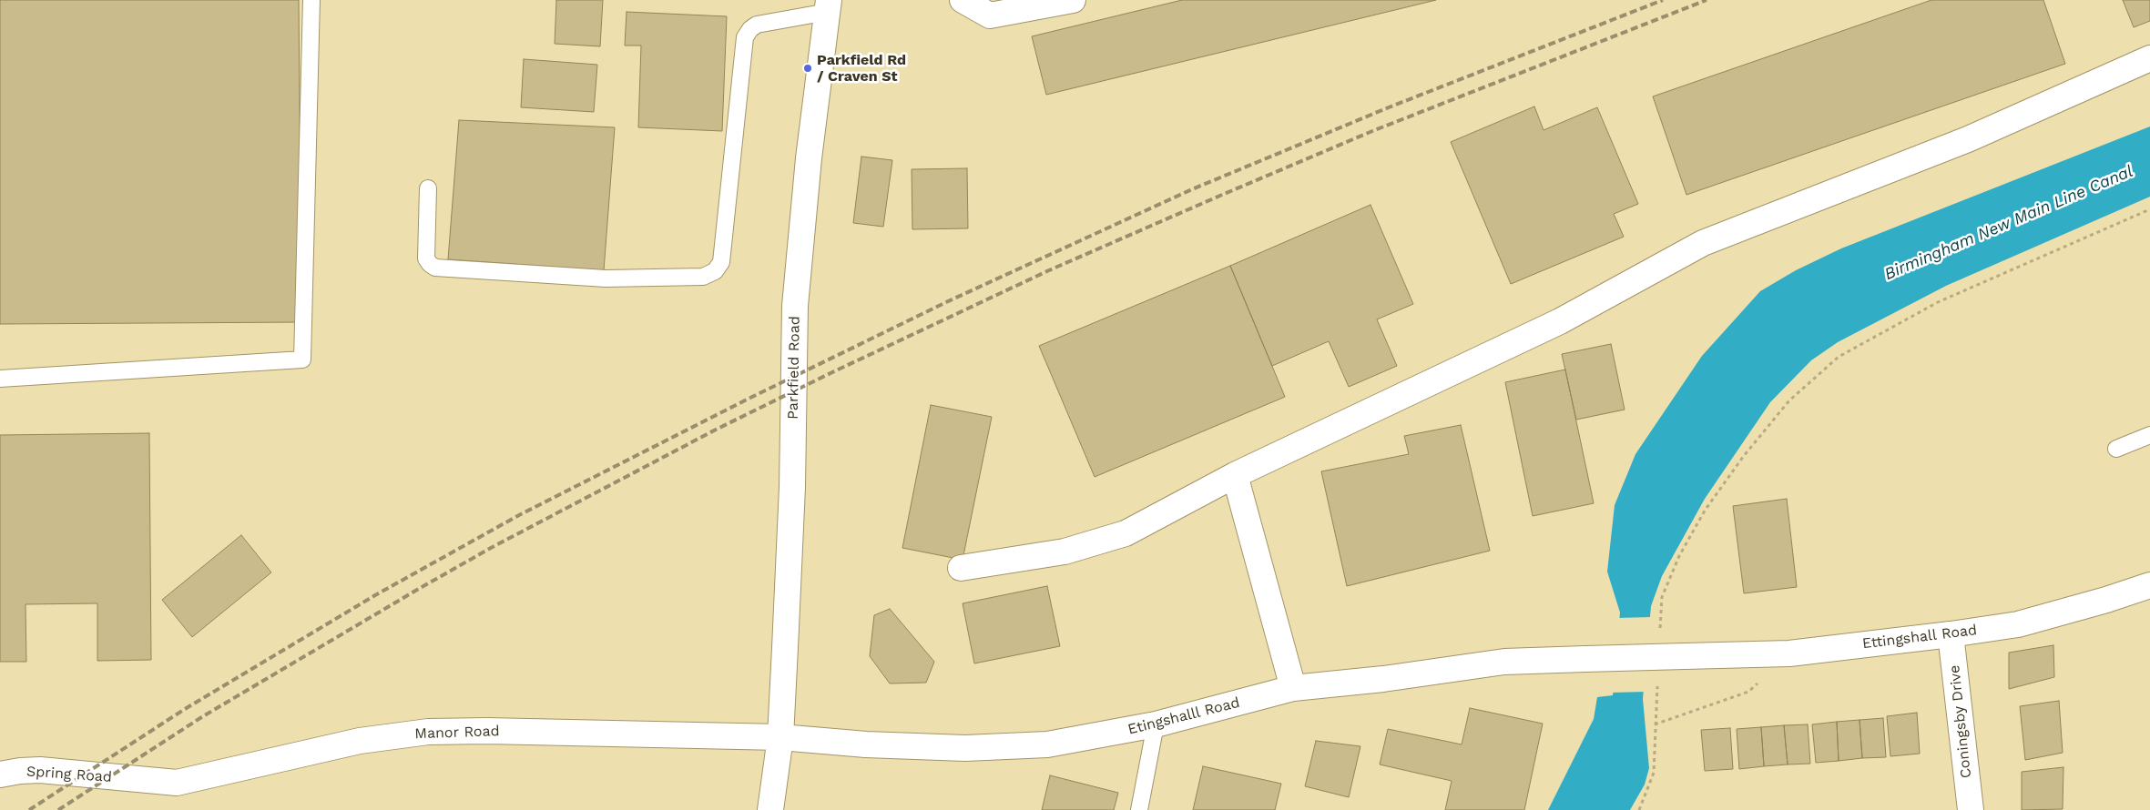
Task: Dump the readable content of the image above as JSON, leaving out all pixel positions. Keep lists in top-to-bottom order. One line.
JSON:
{"streets":{"main road":["Parkfield Road","Ettingshall Road","Etingshalll Road","Coningsby Drive","Manor Road","Spring Road"]},"crossings":[["Parkfield Road","Etingshalll Road"],["Parkfield Road","Manor Road"],["Ettingshall Road","Etingshalll Road"],["Ettingshall Road","Coningsby Drive"],["Etingshalll Road","Manor Road"],["Manor Road","Spring Road"]],"water":["Birmingham New Main Line Canal"],"places":["Parkfield Rd / Craven St"]}
